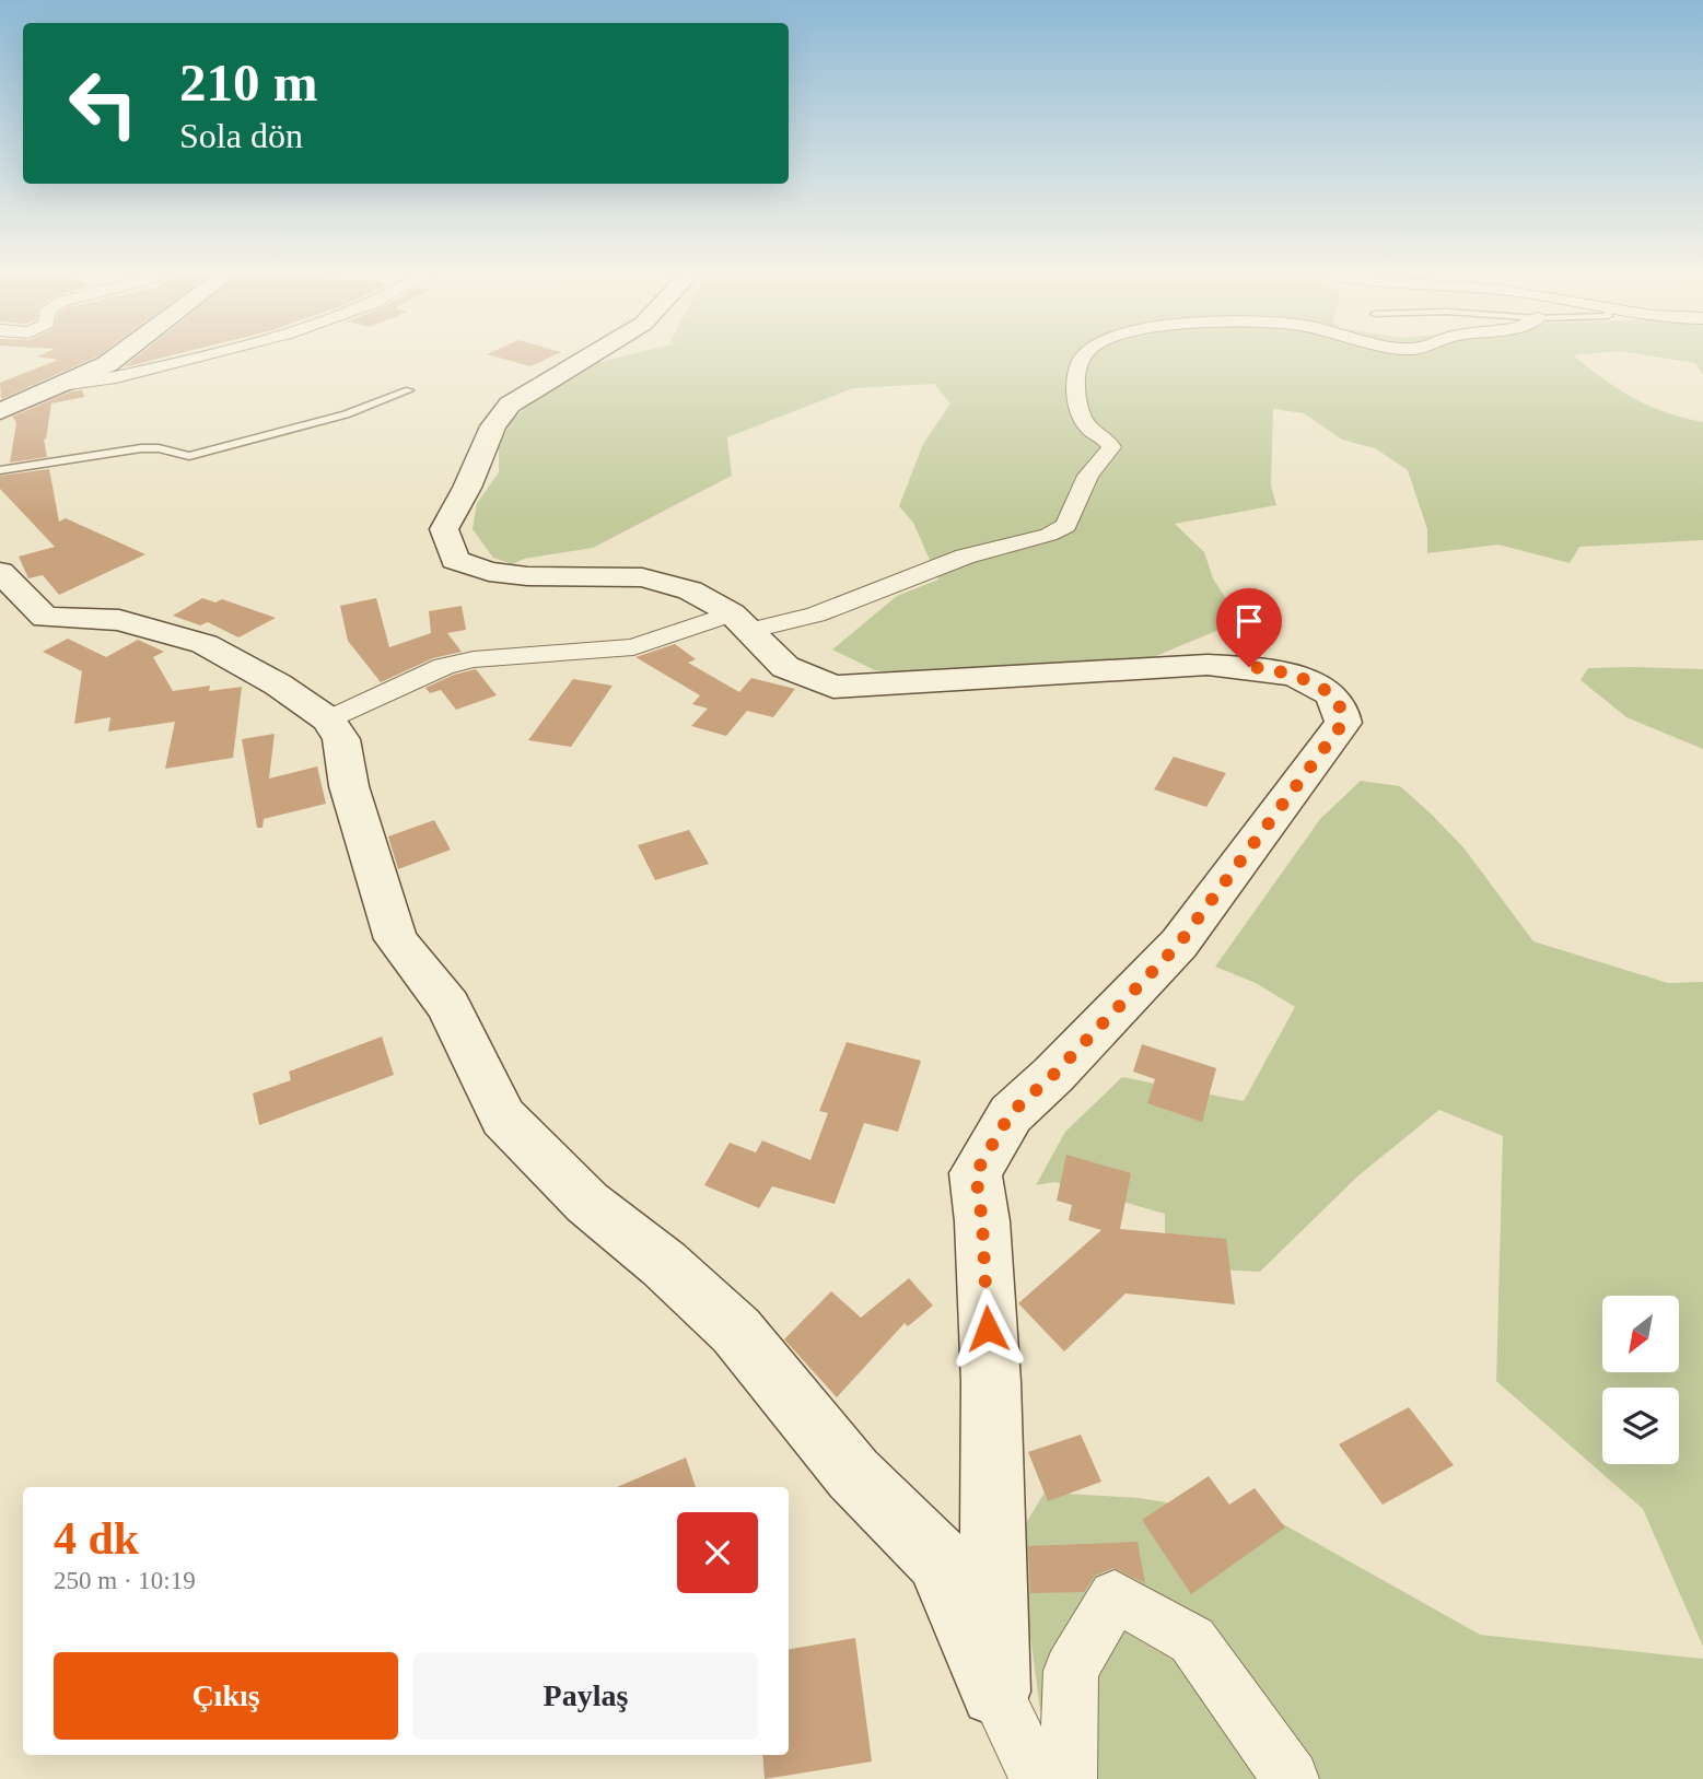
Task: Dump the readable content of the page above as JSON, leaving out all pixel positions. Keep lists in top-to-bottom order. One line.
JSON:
{"north":"bottom left","page":{"turn":["210 m","Sola dön"],"heading":["4 dk","250 m · 10:19"],"buttons":["Çıkış","Paylaş"]}}
